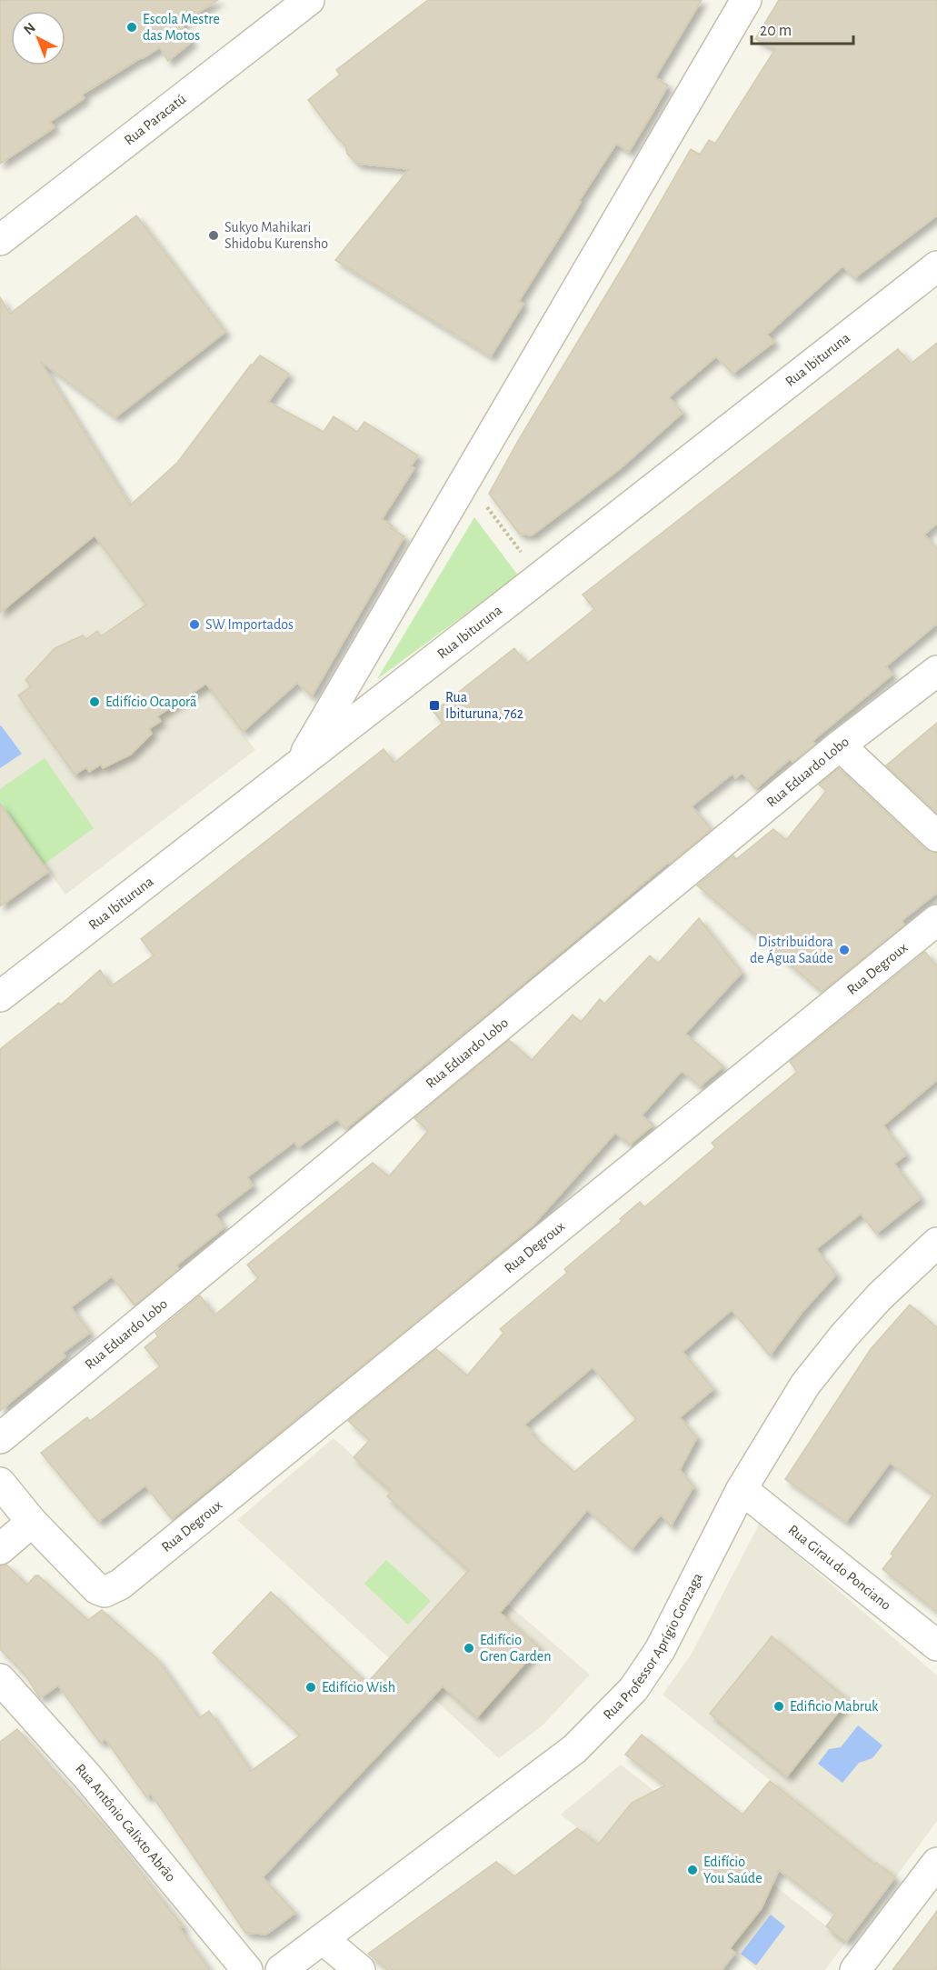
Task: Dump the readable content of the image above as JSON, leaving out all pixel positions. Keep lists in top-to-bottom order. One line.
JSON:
{"streets":{"street":["Rua Paracatú","Rua Ibituruna","Rua Eduardo Lobo","Rua Degroux","Rua Girau do Ponciano","Rua Professor Aprígio Gonzaga","Rua Antônio Calixto Abrão"]},"crossings":[["Rua Girau do Ponciano","Rua Professor Aprígio Gonzaga"]],"places":{"other":["Escola Mestre das Motos","Sukyo Mahikari Shidobu Kurensho","SW Importados","Edifício Ocaporã","Distribuidora de Água Saúde","Edifício Gren Garden","Edifício Wish","Edificio Mabruk","Edifício You Saúde"],"transit":["Rua Ibituruna, 762"]},"scale_bar":"20 m","north":"top left"}
